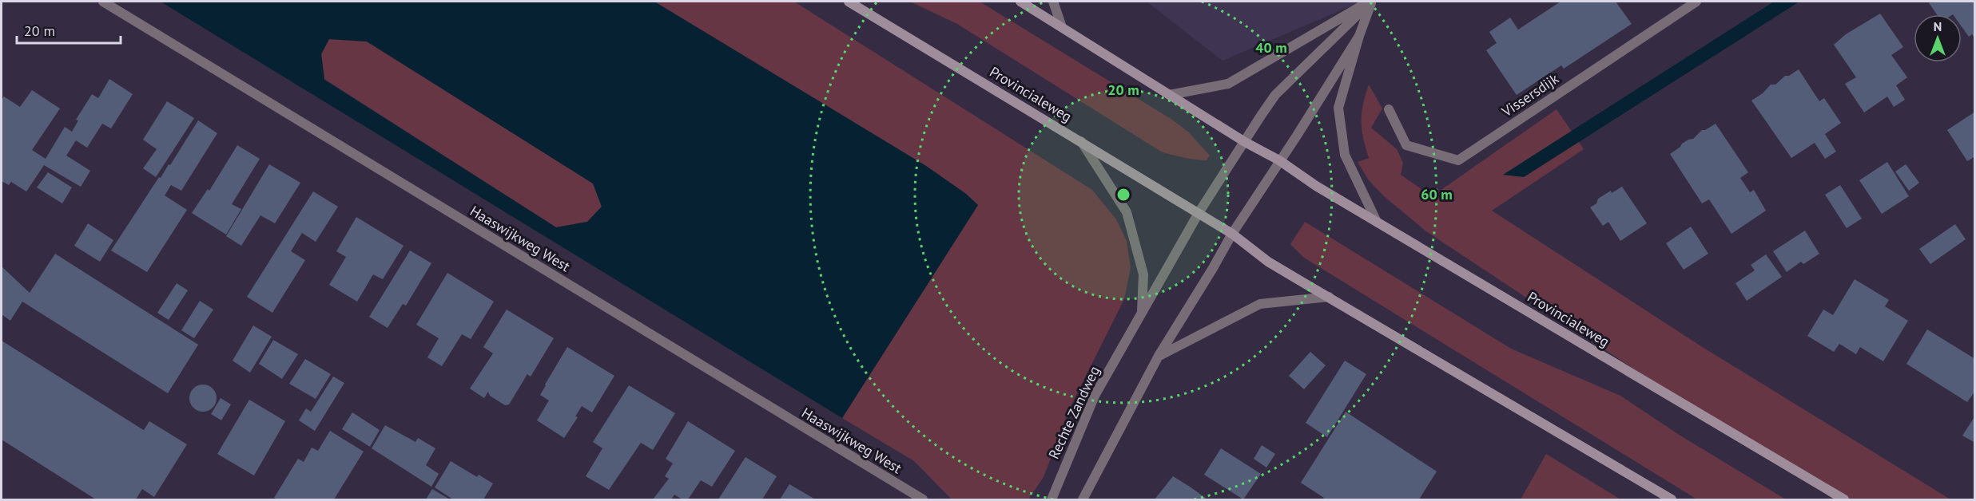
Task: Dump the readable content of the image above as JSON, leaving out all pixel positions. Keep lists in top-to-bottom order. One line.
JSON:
{"streets":{"main road":["Provincialeweg"],"street":["Vissersdijk","Haaswijkweg West","Rechte Zandweg"]},"crossings":[["Provincialeweg","Rechte Zandweg"]],"scale_bar":"20 m","north":"top","rings":["40 m","20 m","60 m"]}
